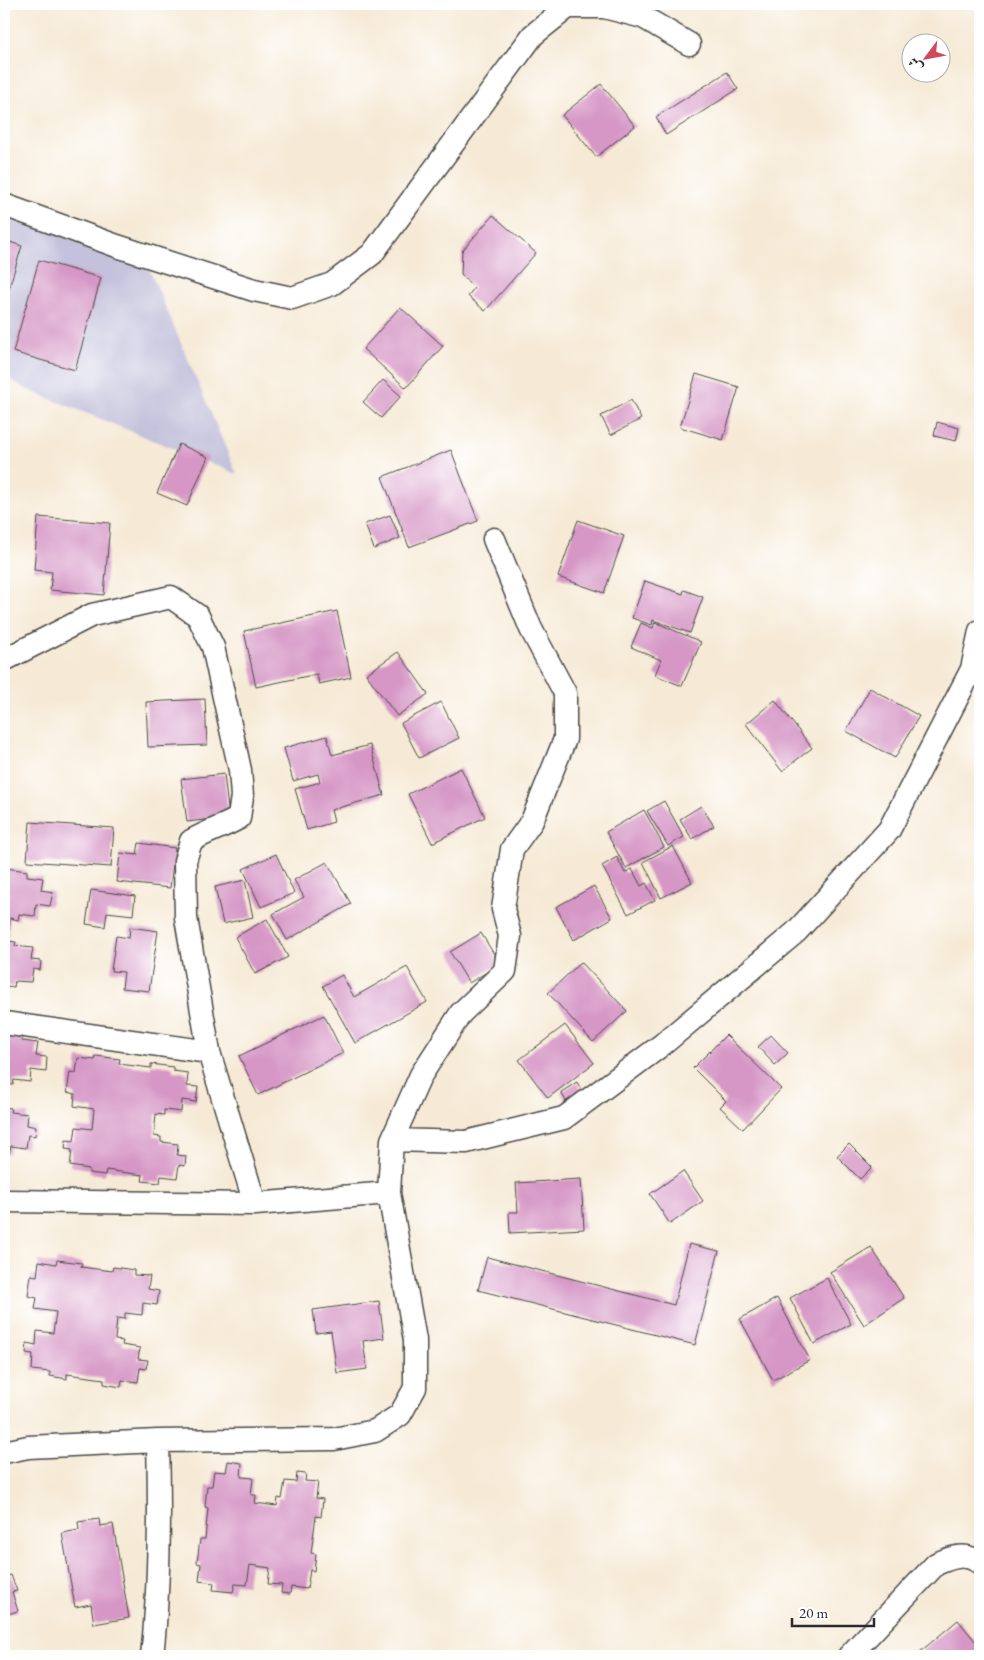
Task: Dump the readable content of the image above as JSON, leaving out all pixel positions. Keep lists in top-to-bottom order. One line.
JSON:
{"scale_bar":"20 m","north":"bottom left"}
